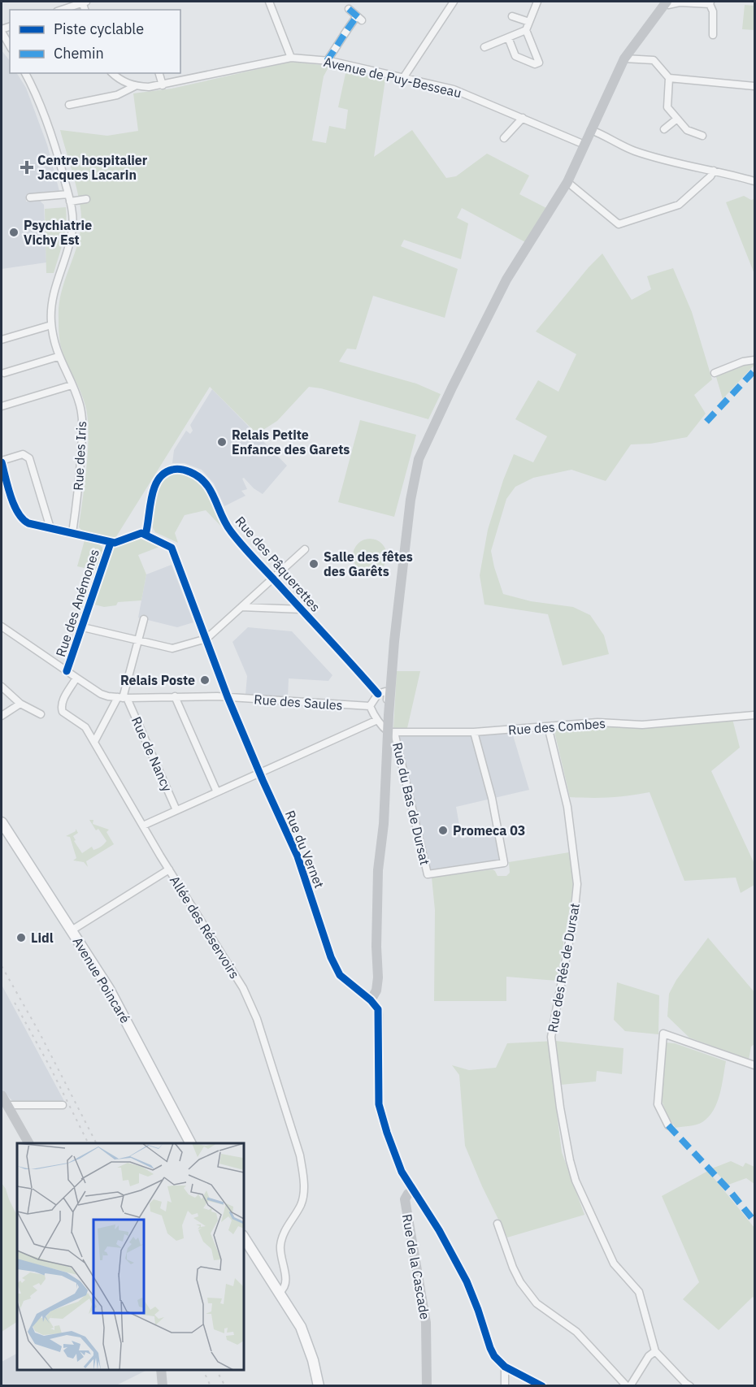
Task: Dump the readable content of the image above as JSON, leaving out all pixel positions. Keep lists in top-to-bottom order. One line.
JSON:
{"streets":{"main road":["Avenue Poincaré","Rue de la Cascade"],"street":["Avenue de Puy-Besseau","Rue des Iris","Rue des Pâquerettes","Rue des Anémones","Rue des Saules","Rue des Combes","Rue de Nancy","Rue du Bas de Dursat","Rue du Vernet","Allée des Réservoirs","Rue des Rés de Dursat"]},"crossings":[["Rue des Pâquerettes","Rue du Vernet"],["Rue des Saules","Rue du Bas de Dursat"],["Rue des Saules","Rue du Vernet"],["Rue des Combes","Rue du Bas de Dursat"],["Rue des Combes","Rue des Rés de Dursat"]],"places":{"health":["Centre hospitalier Jacques Lacarin"],"other":["Psychiatrie Vichy Est","Relais Petite Enfance des Garets","Salle des fêtes des Garêts","Relais Poste","Promeca 03","Lidl"]},"legend":["Piste cyclable","Chemin"]}
